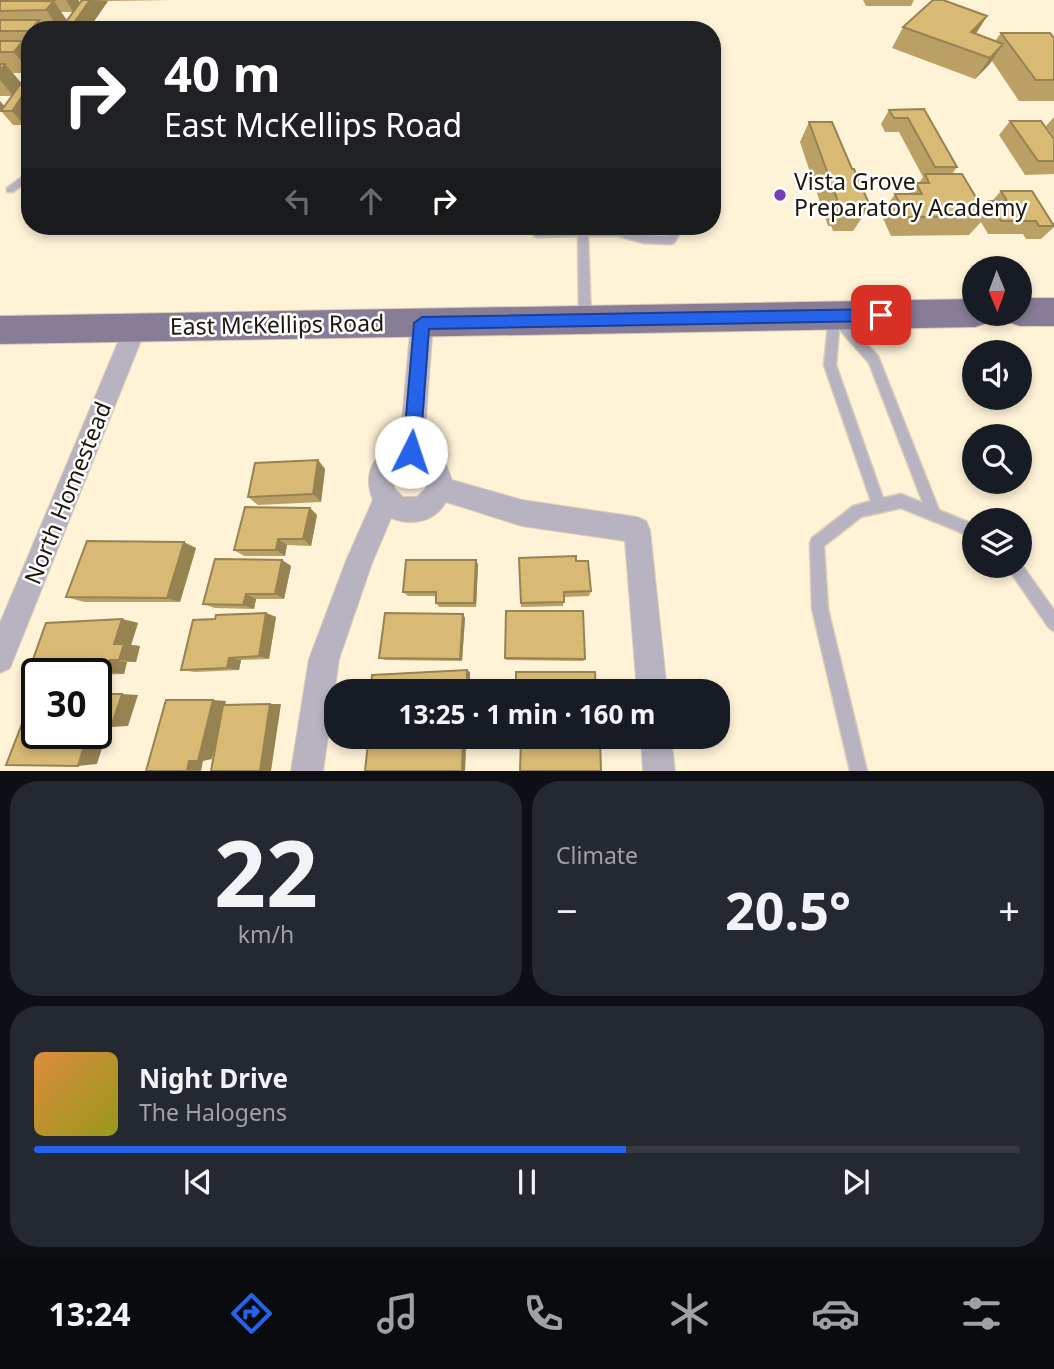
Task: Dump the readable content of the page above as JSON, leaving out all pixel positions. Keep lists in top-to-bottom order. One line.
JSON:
{"streets":{"main road":["East McKellips Road"],"street":["North Homestead"]},"crossings":[["East McKellips Road","North Homestead"]],"places":["Vista Grove Preparatory Academy"],"north":"bottom","page":{"turn":["40 m","East McKellips Road"],"limit":"30","trip":"13:25 · 1 min · 160 m","tile":[["22","km/h"],"Climate"],"heat":["−","20.5°","+"],"song":["Night Drive","The Halogens"],"tabs":"13:24"}}
